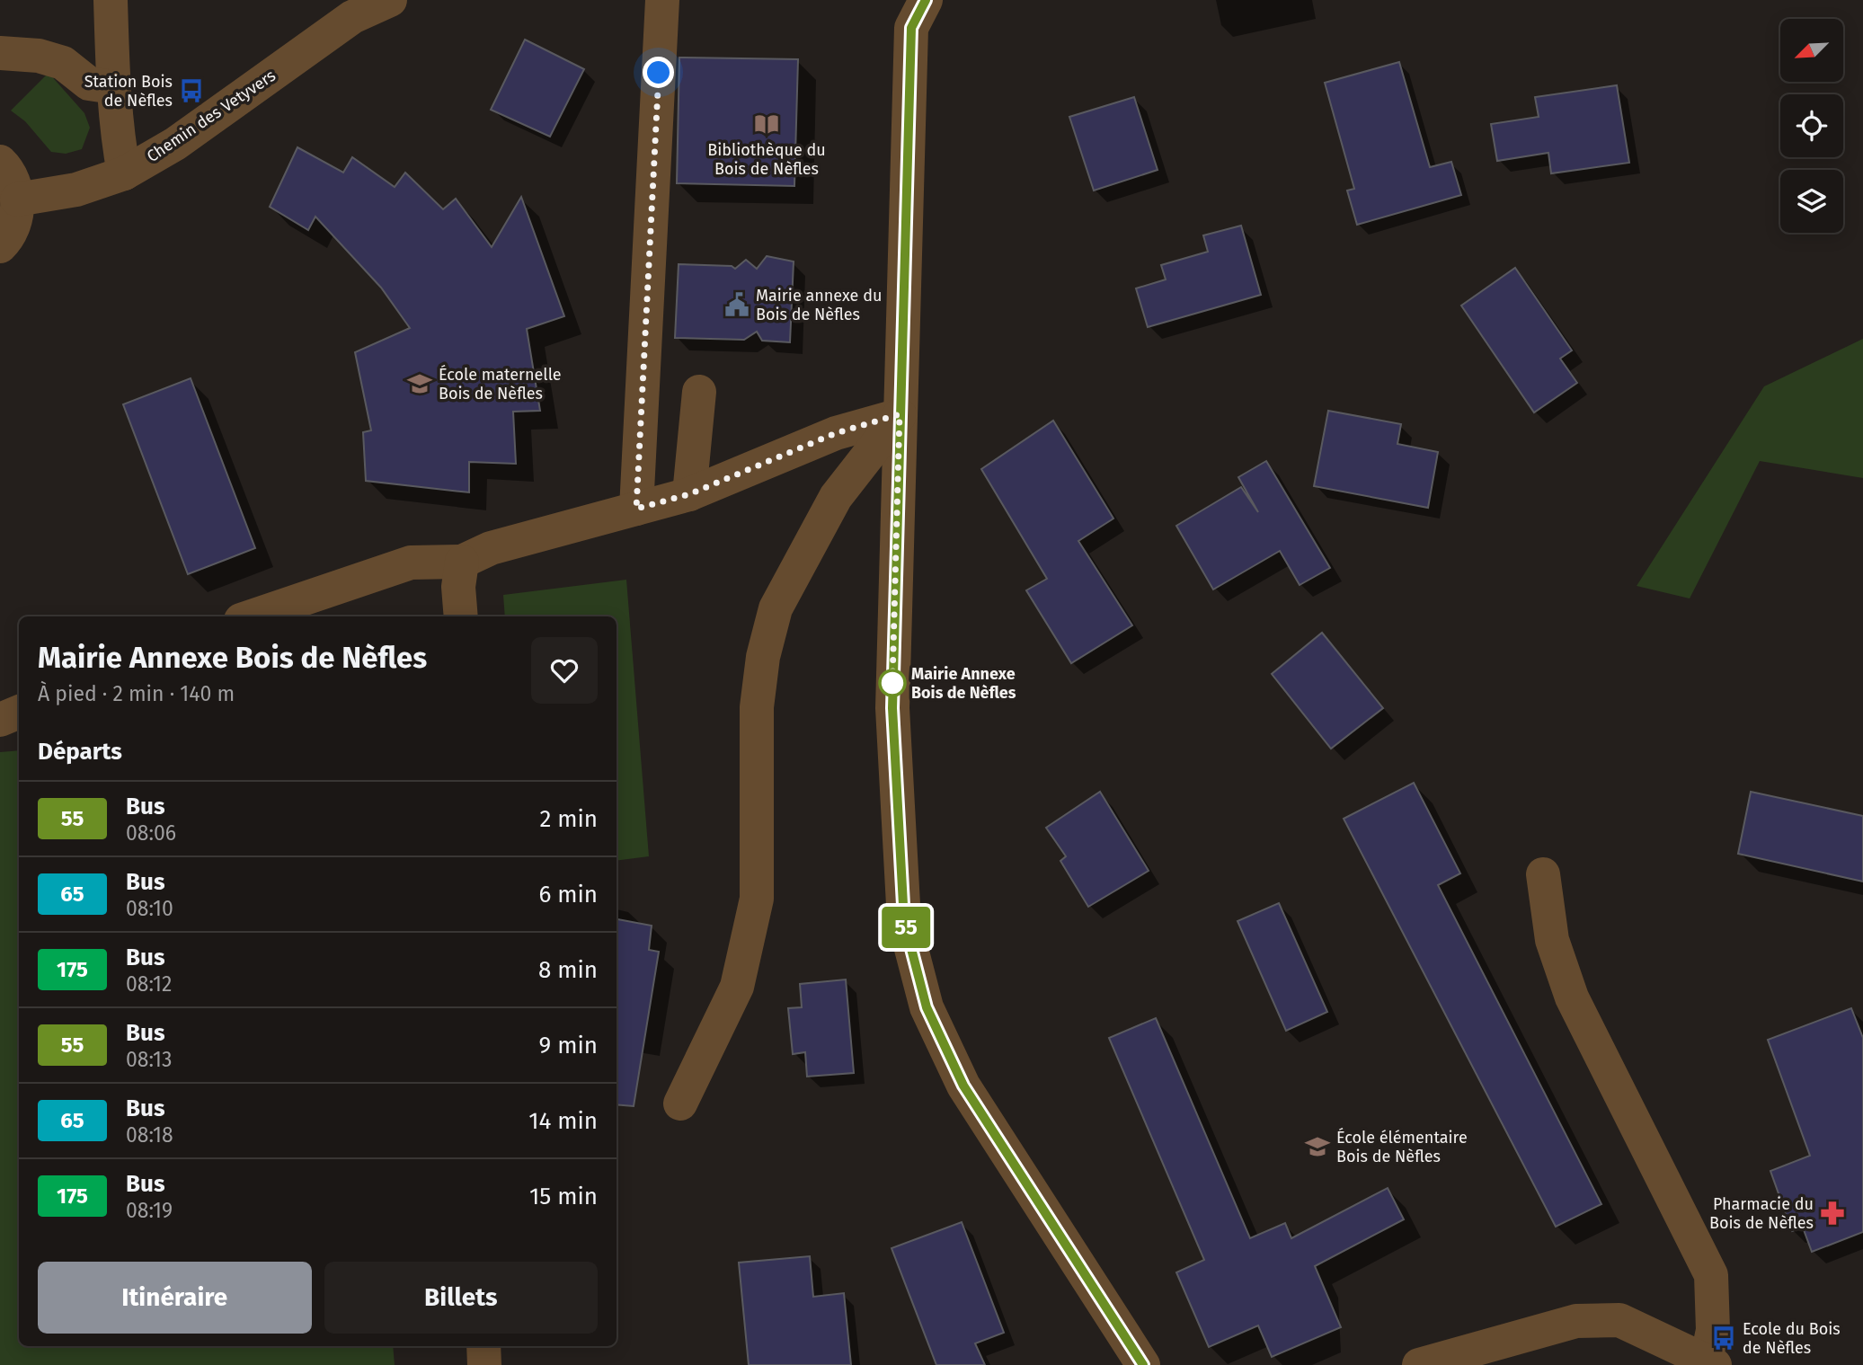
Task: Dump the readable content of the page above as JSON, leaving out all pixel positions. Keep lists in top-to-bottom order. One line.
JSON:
{"streets":{"street":["Chemin des Vetyvers"]},"places":{"bus stop":["Station Bois de Nèfles","Ecole du Bois de Nèfles"],"library":["Bibliothèque du Bois de Nèfles"],"public building":["Mairie annexe du Bois de Nèfles"],"school or university":["École maternelle Bois de Nèfles","École élémentaire Bois de Nèfles"],"other":["Mairie Annexe Bois de Nèfles"],"pharmacy":["Pharmacie du Bois de Nèfles"]},"lines":["bus line 55"],"north":"bottom left","page":{"on_map":"55","heading":[["Mairie Annexe Bois de Nèfles","À pied · 2 min · 140 m"],"Départs"],"list":[{"mark":"55","name":"Bus","note":"08:06","value":"2 min"},{"mark":"65","name":"Bus","note":"08:10","value":"6 min"},{"mark":"175","name":"Bus","note":"08:12","value":"8 min"},{"mark":"55","name":"Bus","note":"08:13","value":"9 min"},{"mark":"65","name":"Bus","note":"08:18","value":"14 min"},{"mark":"175","name":"Bus","note":"08:19","value":"15 min"}],"buttons":["Itinéraire","Billets"]}}
